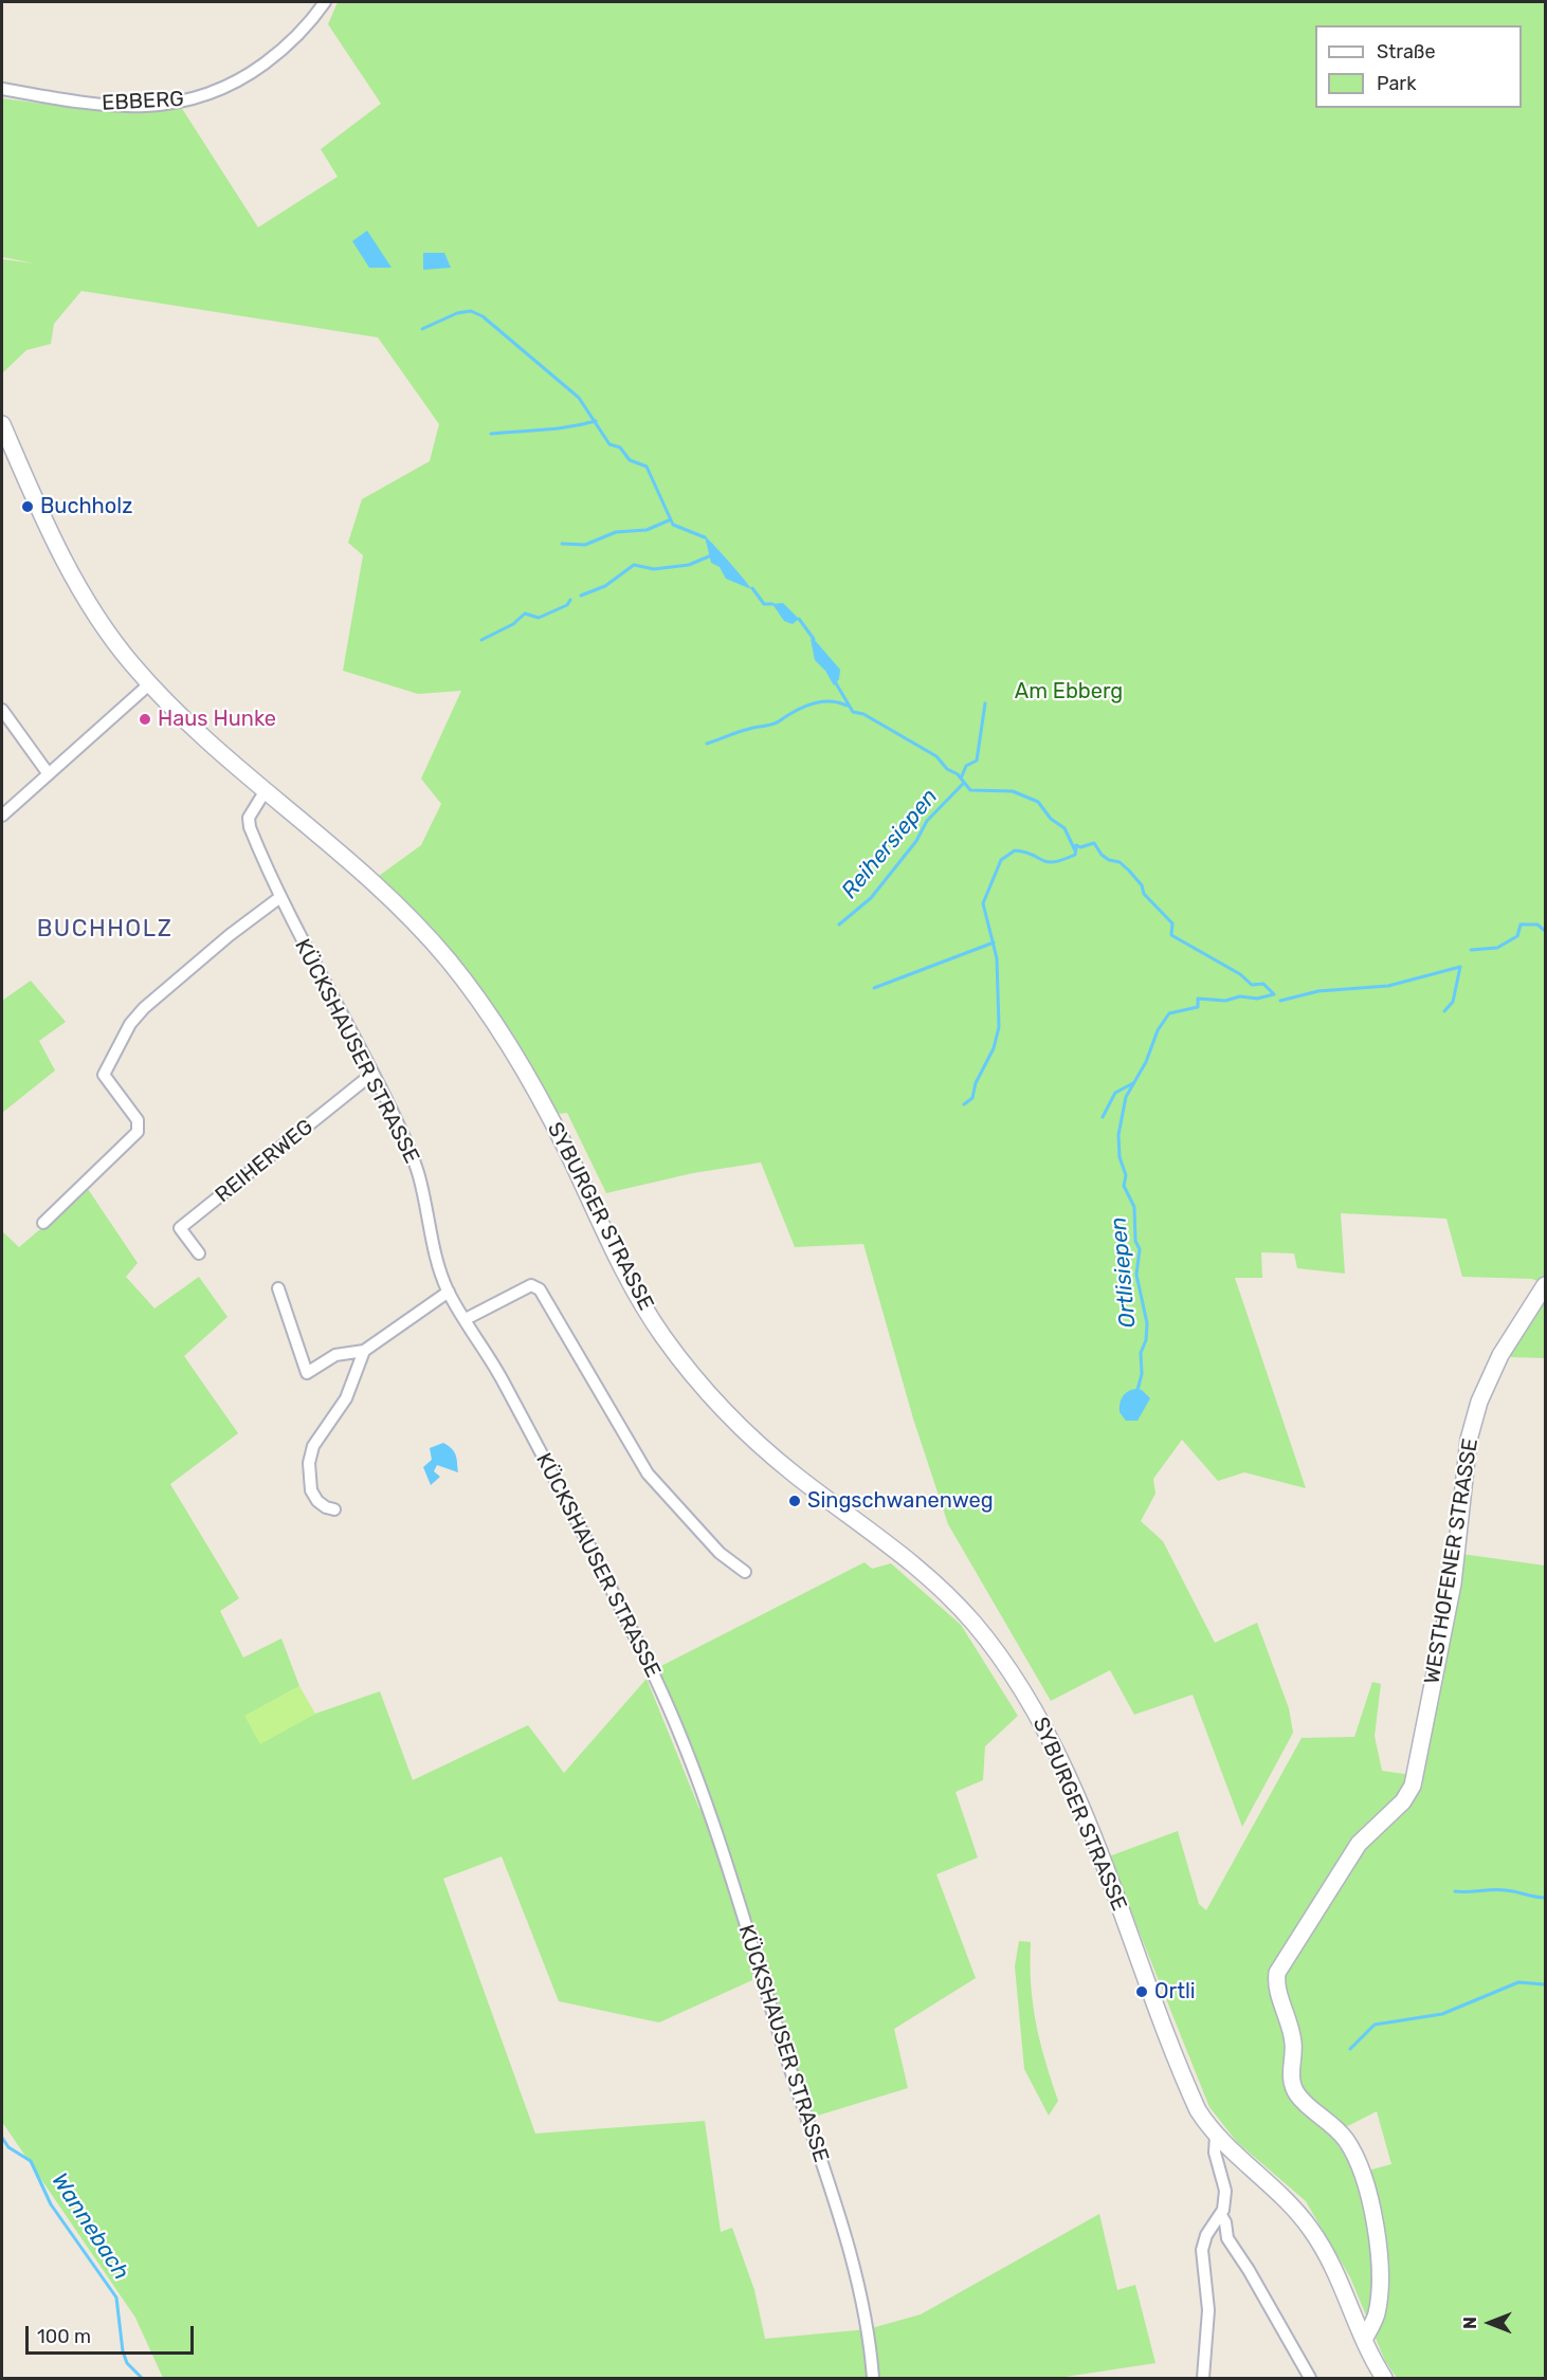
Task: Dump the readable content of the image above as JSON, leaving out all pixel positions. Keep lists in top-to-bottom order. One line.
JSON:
{"streets":{"street":["EBBERG","KÜCKSHAUSER STRASSE","REIHERWEG","SYBURGER STRASSE","WESTHOFENER STRASSE"]},"crossings":[["KÜCKSHAUSER STRASSE","REIHERWEG"],["KÜCKSHAUSER STRASSE","SYBURGER STRASSE"],["SYBURGER STRASSE","WESTHOFENER STRASSE"]],"districts":["BUCHHOLZ"],"water":["Reihersiepen","Ortlisiepen","Wannebach"],"parks":["Am Ebberg"],"places":["Buchholz","Haus Hunke","Singschwanenweg","Ortli"],"legend":["Straße","Park"],"scale_bar":"100 m","north":"left"}
